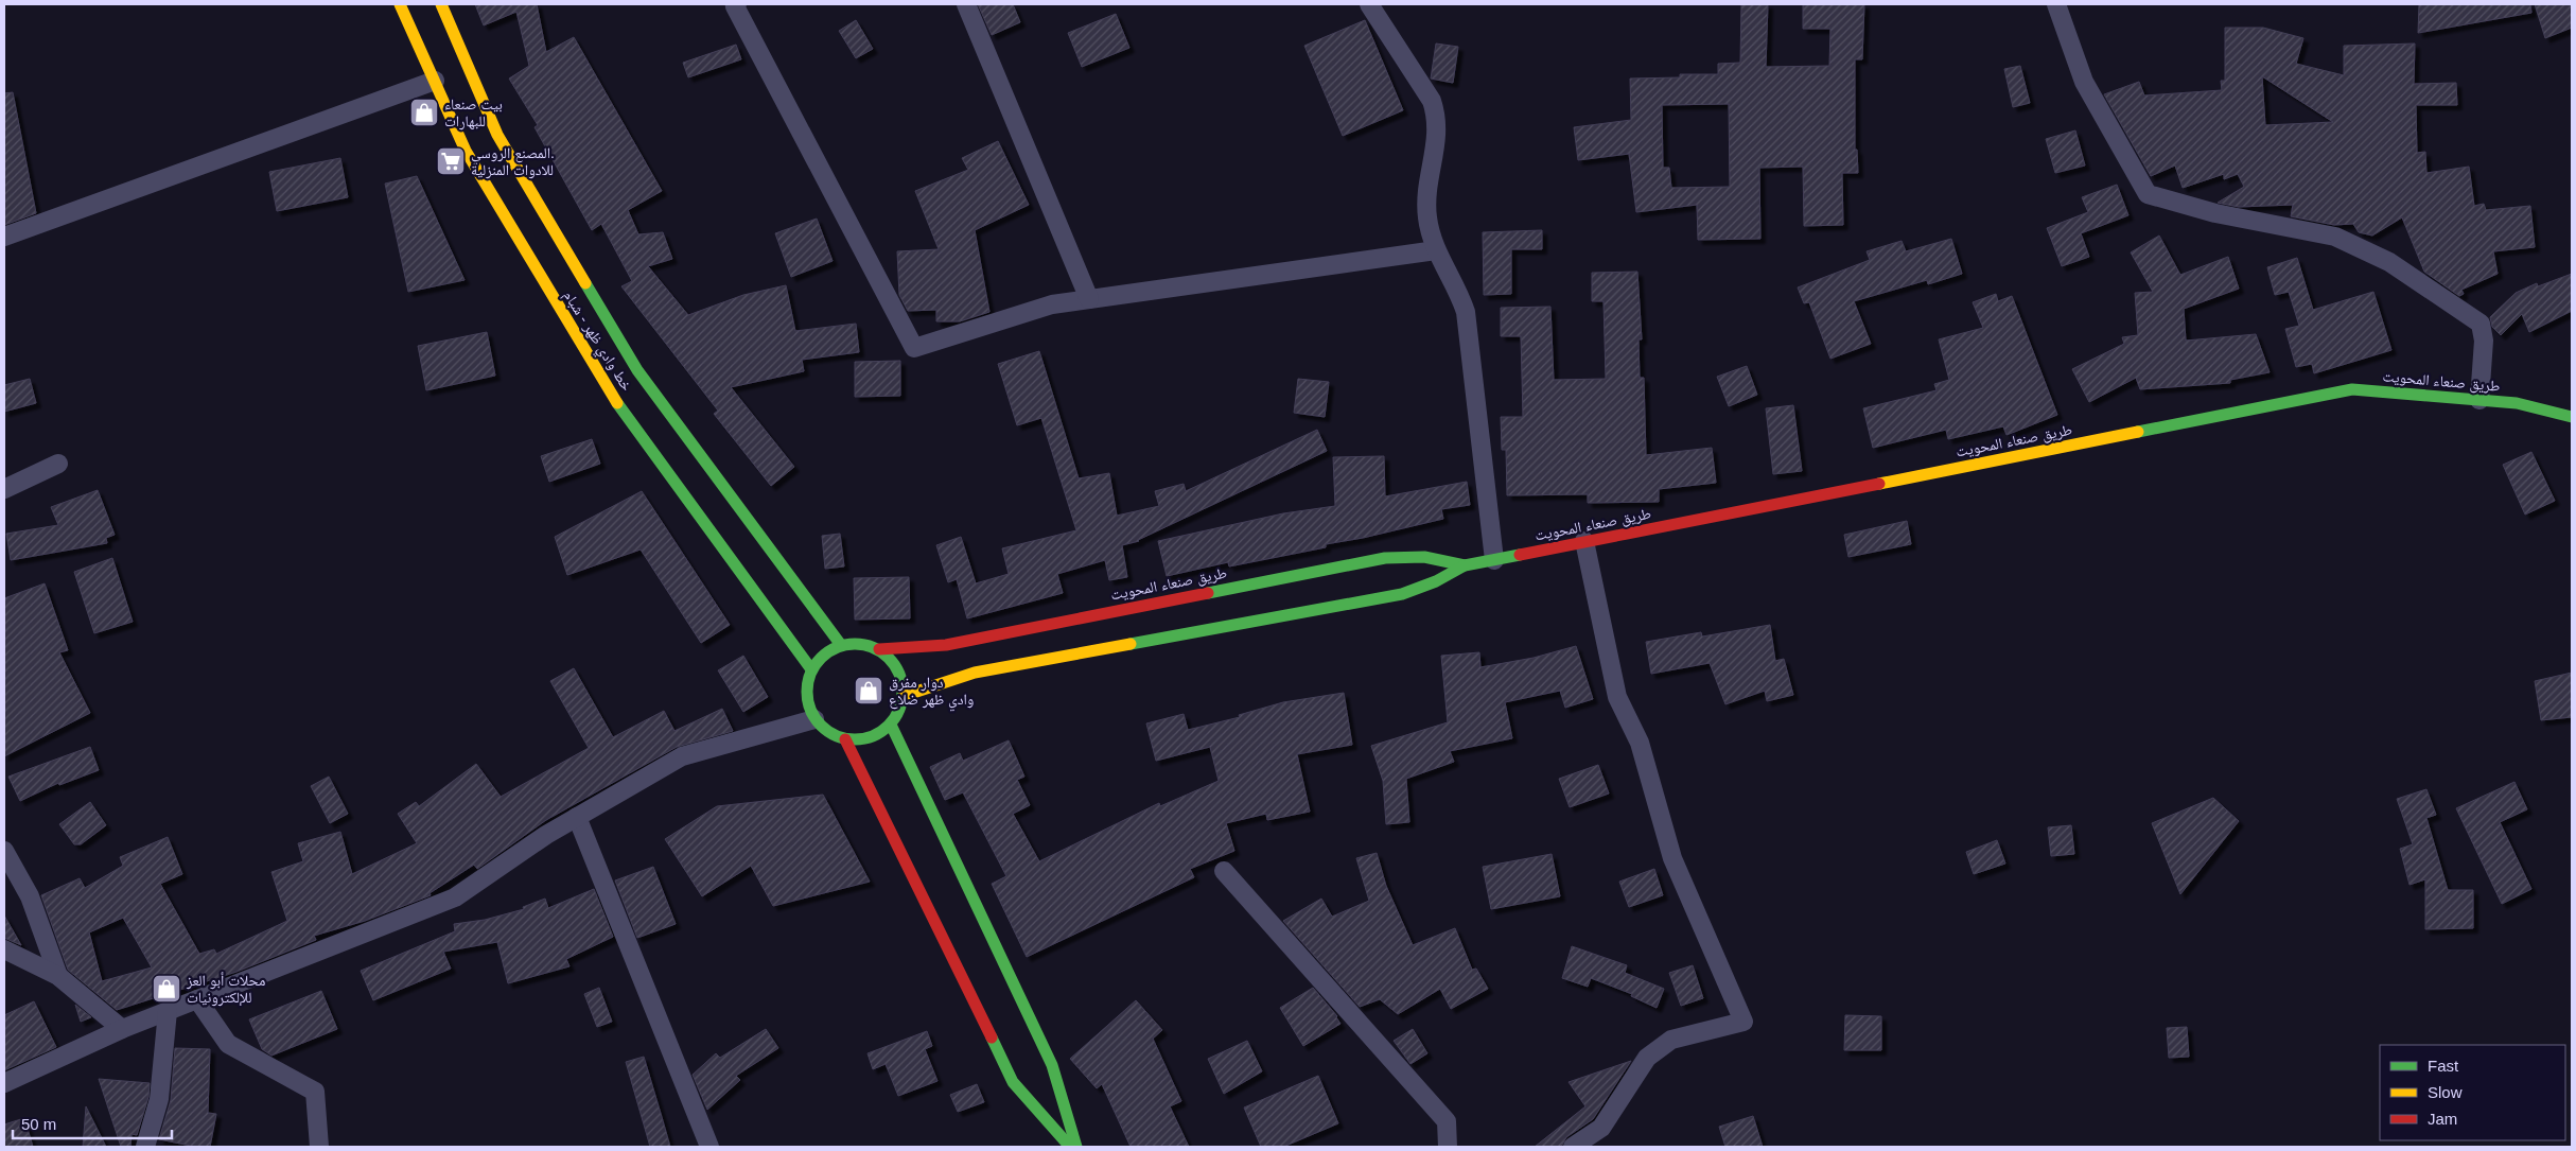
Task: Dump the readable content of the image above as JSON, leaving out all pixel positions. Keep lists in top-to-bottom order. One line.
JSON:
{"streets":{"main road":["خط وادي ظهر - شبام","طريق صنعاء المحويت"]},"crossings":[["خط وادي ظهر - شبام","طريق صنعاء المحويت"]],"places":{"shop":["بيت صنعاء للبهارات","دوار مفرق وادي ظهر ضلاع","محلات أبو العز للإلكترونيات"],"supermarket":["المصنع الروسي. للادوات المنزلية"]},"legend":["Fast","Slow","Jam"],"scale_bar":"50 m"}
